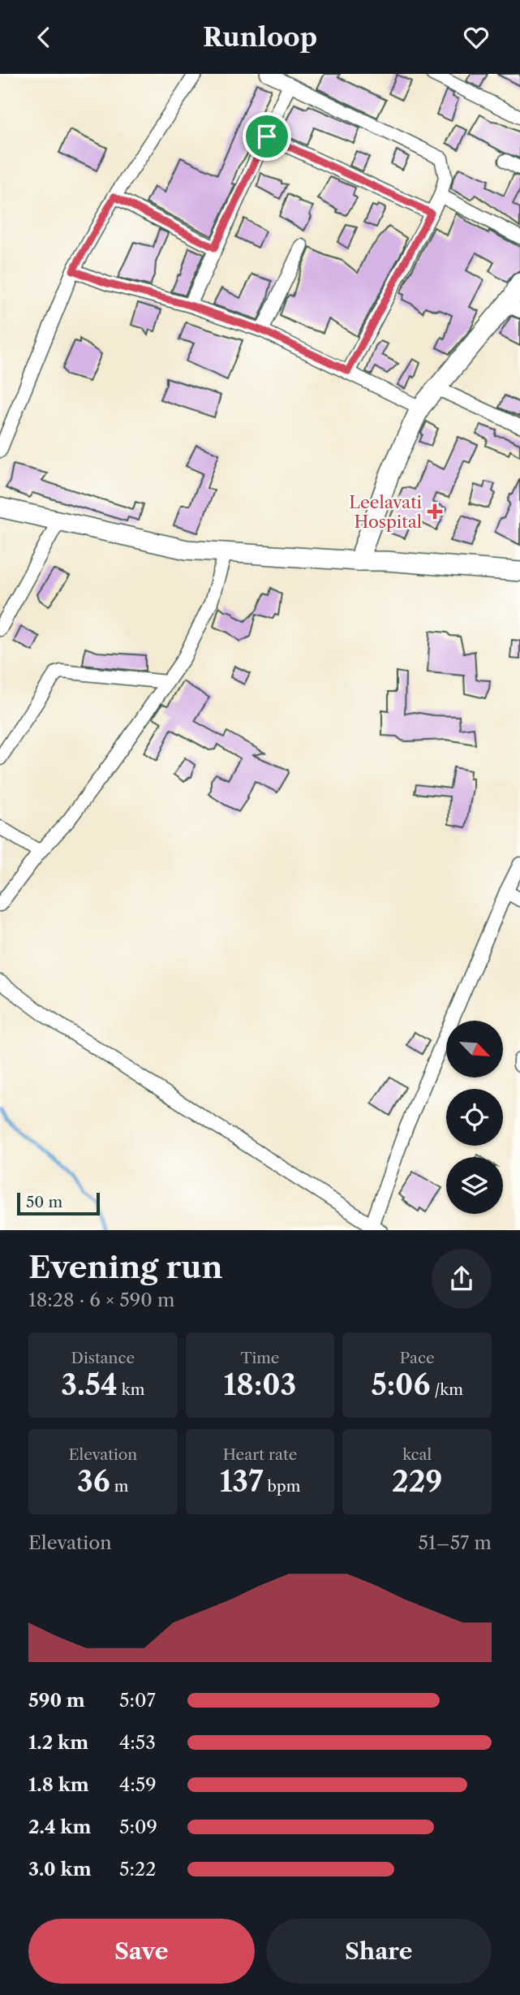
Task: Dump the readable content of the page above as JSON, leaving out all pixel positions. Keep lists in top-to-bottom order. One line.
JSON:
{"places":{"health":["Leelavati Hospital"]},"scale_bar":"50 m","north":"bottom right","page":{"header":"Runloop","scale":"50 m","heading":["Evening run","18:28 · 6 × 590 m"],"stats":[["Distance","3.54 km"],["Time","18:03"],["Pace","5:06 /km"],["Elevation","36 m"],["Heart rate","137 bpm"],["kcal","229"]],"chart":["Elevation","51–57 m"],"list":[{"name":"590 m","note":"5:07"},{"name":"1.2 km","note":"4:53"},{"name":"1.8 km","note":"4:59"},{"name":"2.4 km","note":"5:09"},{"name":"3.0 km","note":"5:22"}],"buttons":["Save","Share"]}}
